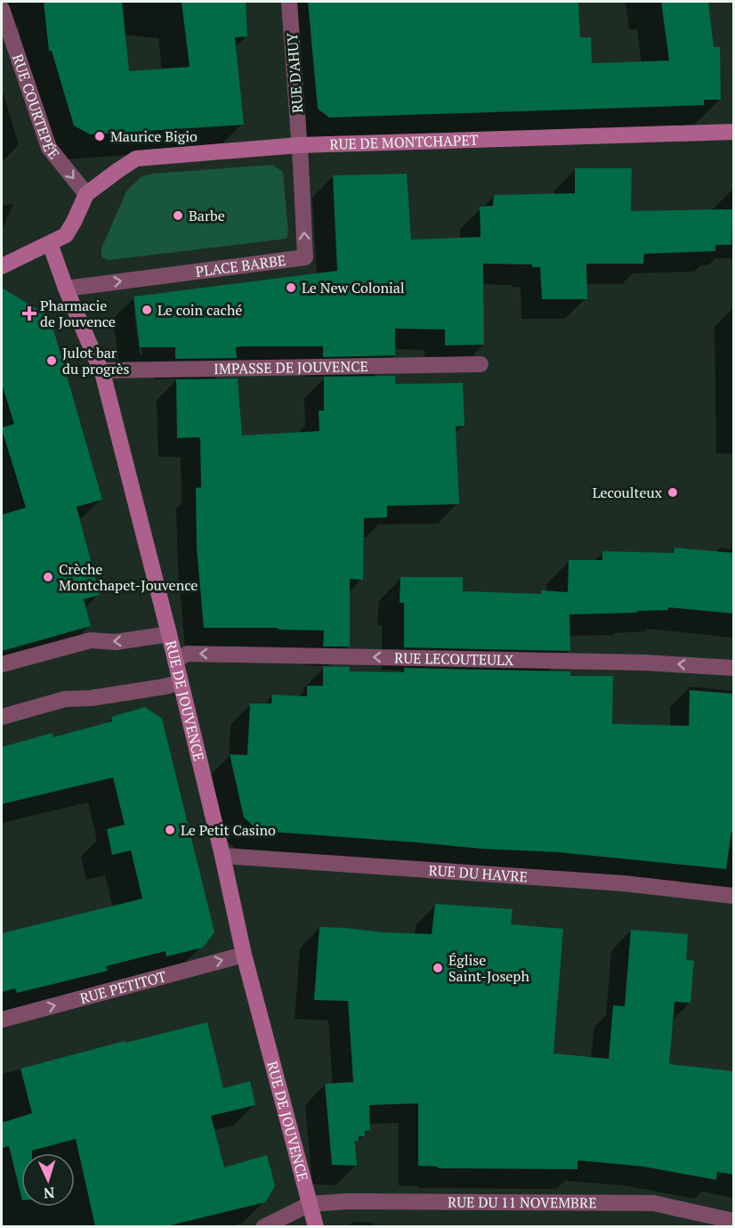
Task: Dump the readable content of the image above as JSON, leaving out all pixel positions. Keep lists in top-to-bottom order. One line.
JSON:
{"streets":{"street":["RUE D'AHUY","RUE COURTEPÉE","RUE DE MONTCHAPET","PLACE BARBE","IMPASSE DE JOUVENCE","RUE LECOUTEULX","RUE DE JOUVENCE","RUE DU HAVRE","RUE PETITOT","RUE DU 11 NOVEMBRE"]},"crossings":[["RUE D'AHUY","RUE DE MONTCHAPET"],["RUE D'AHUY","PLACE BARBE"],["RUE COURTEPÉE","RUE DE MONTCHAPET"],["RUE DE MONTCHAPET","PLACE BARBE"],["PLACE BARBE","RUE DE JOUVENCE"],["IMPASSE DE JOUVENCE","RUE DE JOUVENCE"],["RUE LECOUTEULX","RUE DE JOUVENCE"],["RUE DE JOUVENCE","RUE DU HAVRE"],["RUE DE JOUVENCE","RUE PETITOT"],["RUE DE JOUVENCE","RUE DU 11 NOVEMBRE"]],"one_way":["RUE COURTEPÉE","RUE LECOUTEULX","RUE PETITOT"],"places":{"other":["Maurice Bigio","Barbe","Le New Colonial","Le coin caché","Julot bar du progrès","Lecoulteux","Crèche Montchapet-Jouvence","Le Petit Casino","Église Saint-Joseph"],"health":["Pharmacie de Jouvence"]},"north":"bottom"}
